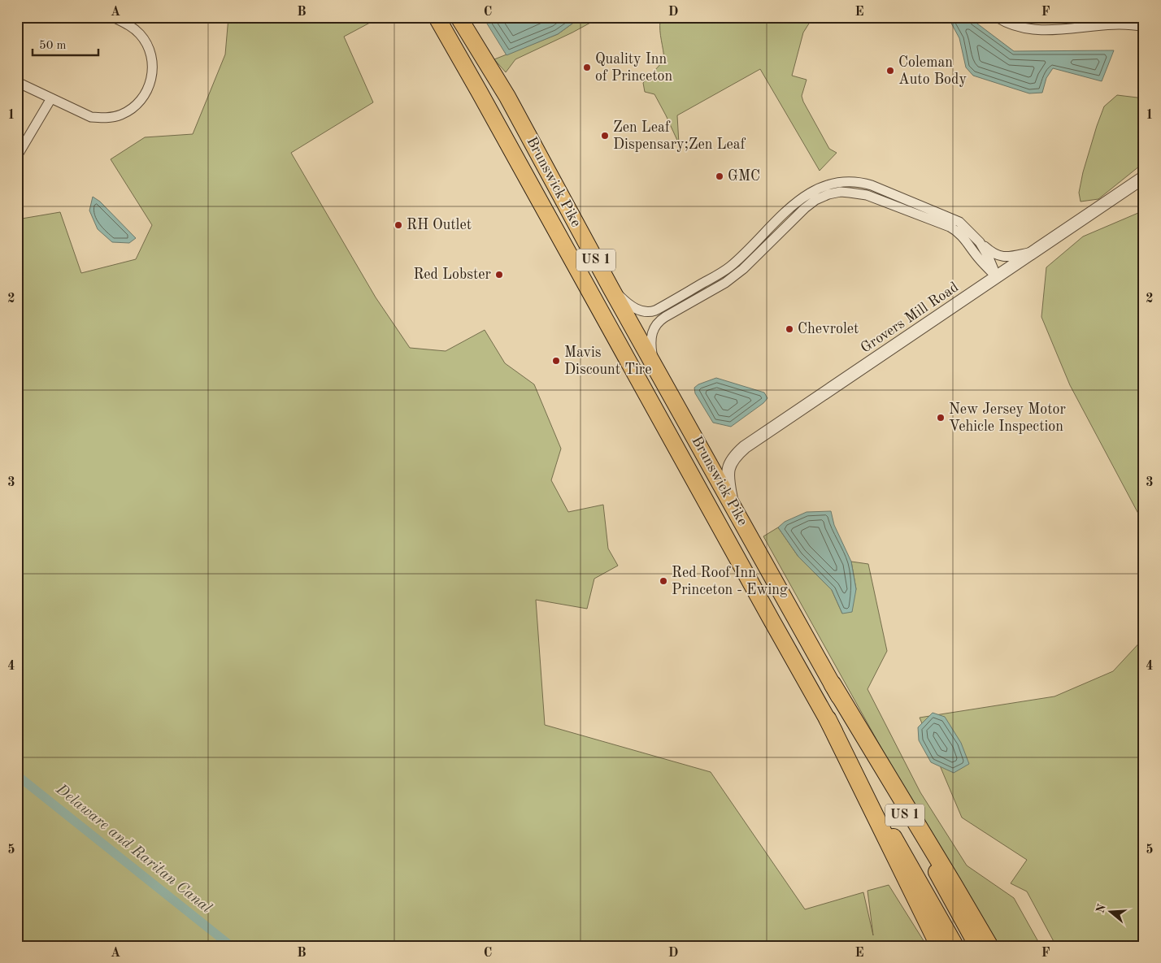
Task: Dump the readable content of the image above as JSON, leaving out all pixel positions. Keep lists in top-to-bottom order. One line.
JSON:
{"streets":{"highway":["Brunswick Pike","US 1"],"street":["Grovers Mill Road"]},"crossings":[["Brunswick Pike","Grovers Mill Road"]],"water":["Delaware and Raritan Canal"],"places":["Quality Inn of Princeton","Coleman Auto Body","Zen Leaf Dispensary;Zen Leaf","GMC","RH Outlet","Red Lobster","Chevrolet","Mavis Discount Tire","New Jersey Motor Vehicle Inspection","Red Roof Inn Princeton - Ewing"],"scale_bar":"50 m","north":"left","grid":{"columns":["A","B","C","D","E","F"],"rows":["1","2","3","4","5"]}}
